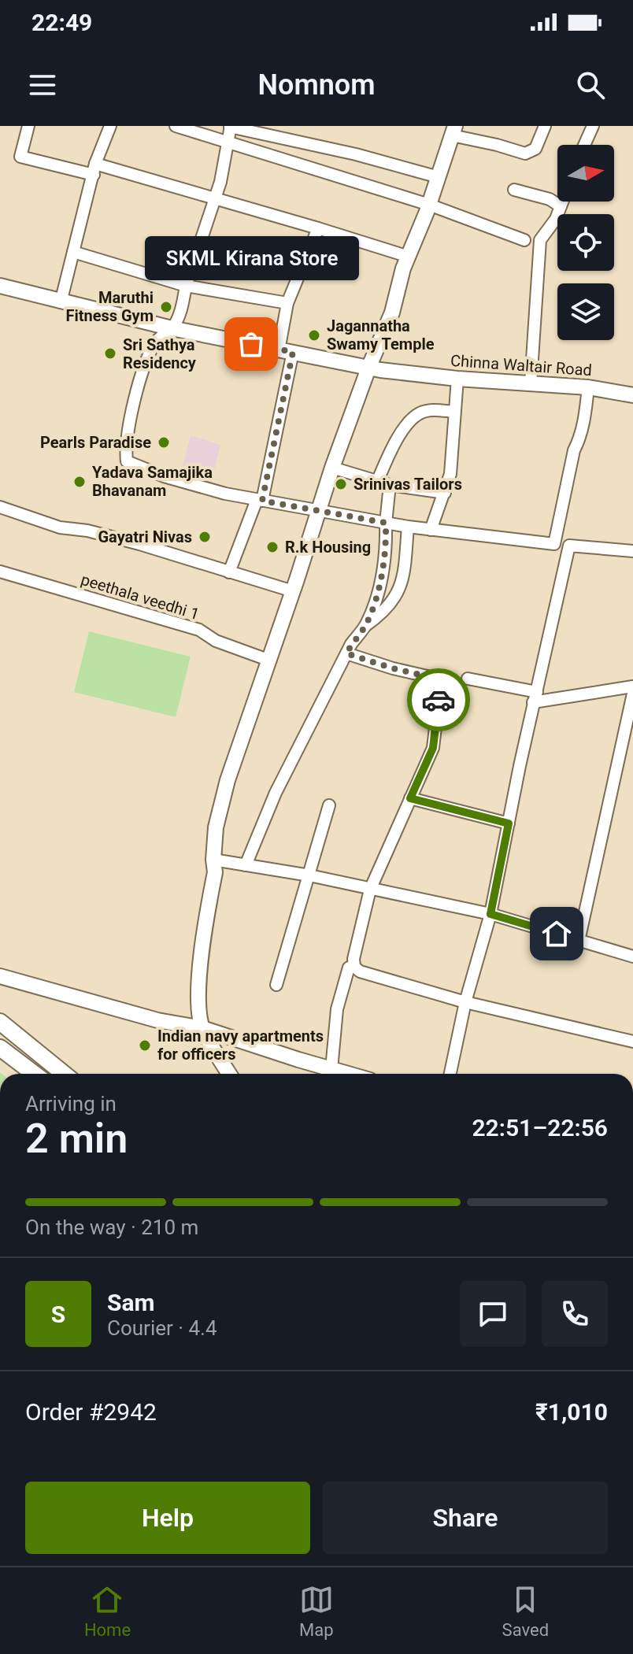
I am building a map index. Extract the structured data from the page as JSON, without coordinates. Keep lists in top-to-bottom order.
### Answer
{
  "streets": {
    "street": ["Chinna Waltair Road", "peethala veedhi 1"]
  },
  "places": [
    "Maruthi Fitness Gym",
    "Jagannatha Swamy Temple",
    "SKML Kirana Store",
    "Sri Sathya Residency",
    "Pearls Paradise",
    "Yadava Samajika Bhavanam",
    "Srinivas Tailors",
    "Gayatri Nivas",
    "R.k Housing",
    "Indian navy apartments for officers"
  ],
  "north": "right",
  "page": {
    "status": "22:49",
    "header": "Nomnom",
    "bubble": "SKML Kirana Store",
    "heading": ["2 min", "Arriving in", "22:51–22:56"],
    "panel": [
      "Sam",
      "Courier · 4.4",
      "Order #2942",
      "₹1,010"
    ],
    "bar": "On the way · 210 m",
    "round": "S",
    "buttons": ["Help", "Share"],
    "tabs": ["Home", "Map", "Saved"]
  }
}
